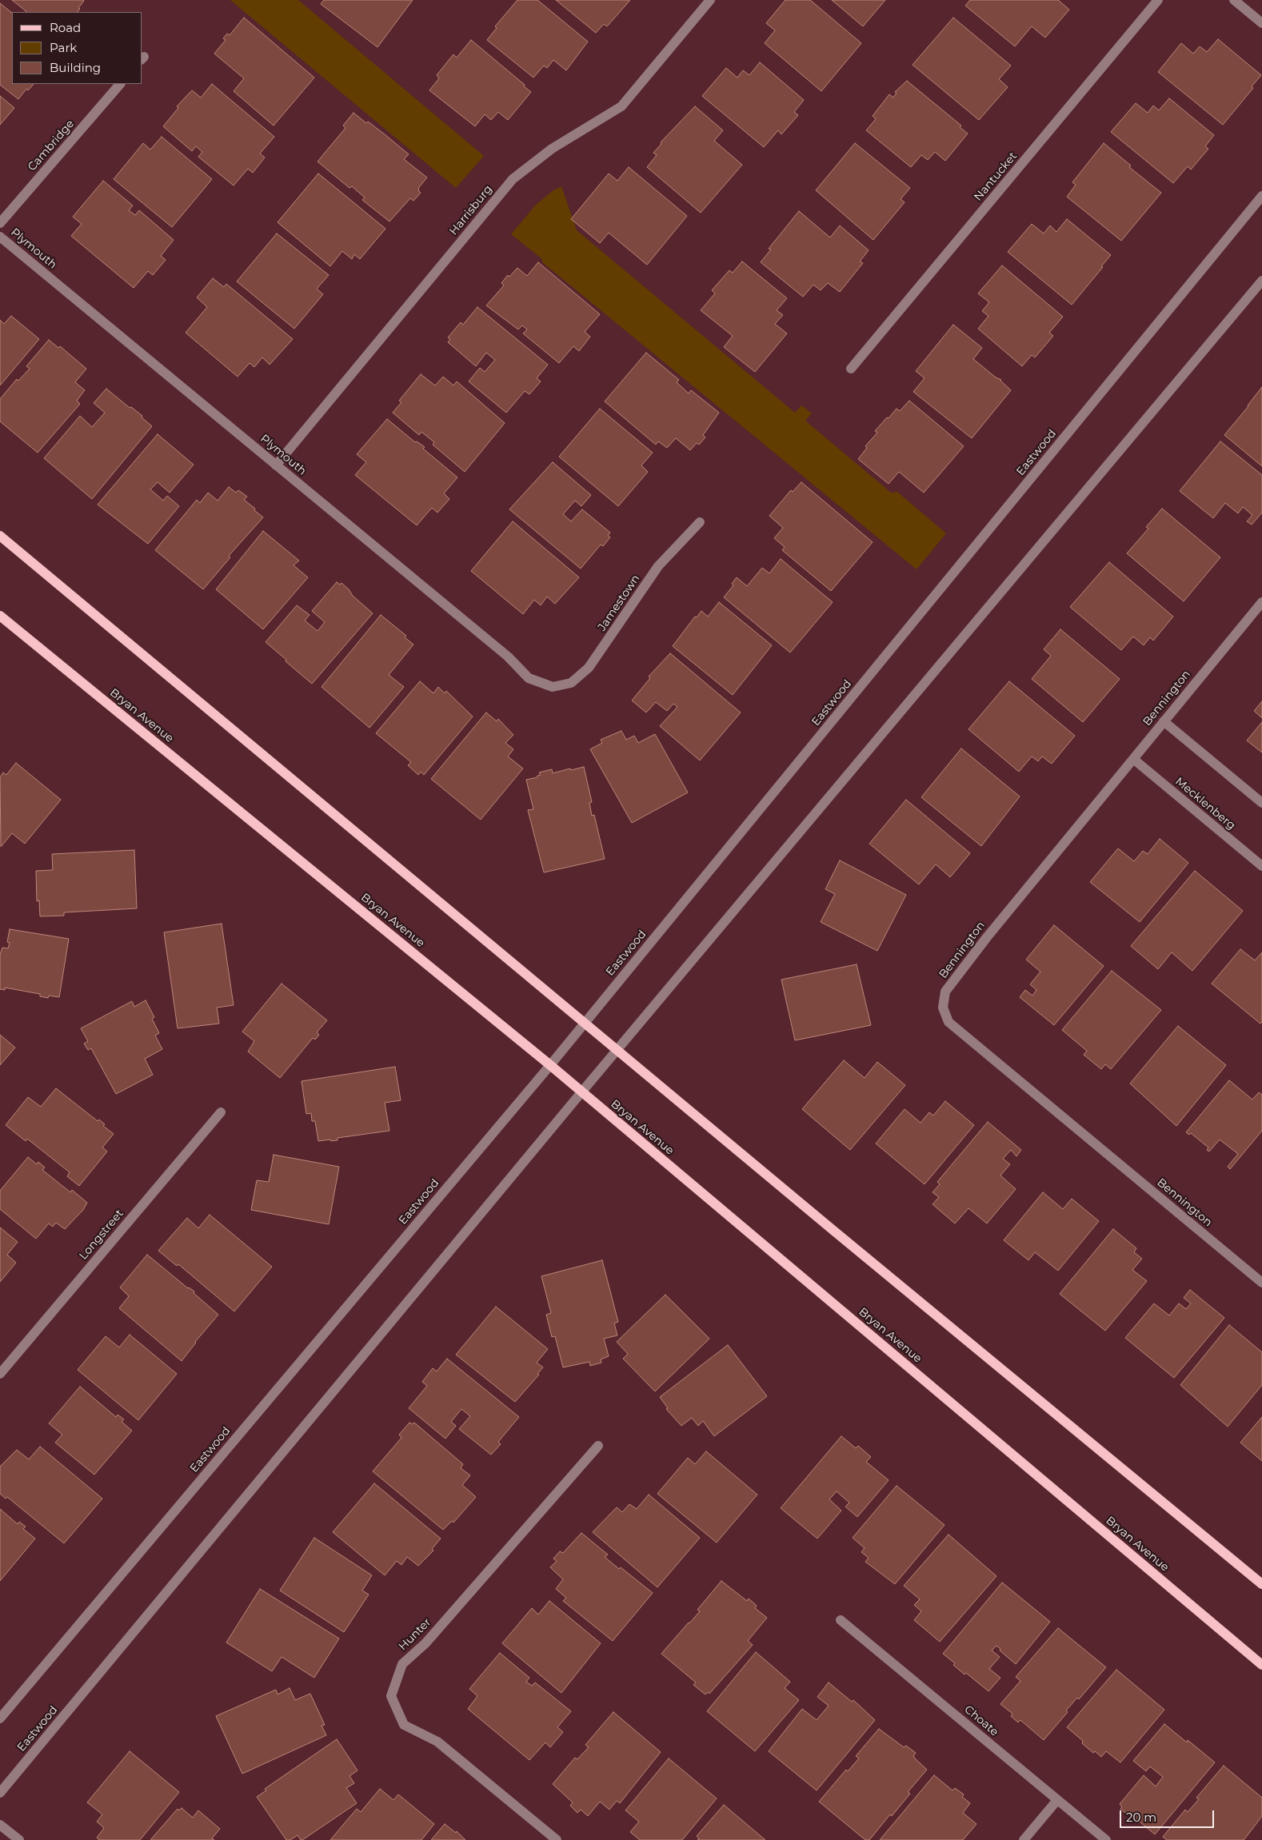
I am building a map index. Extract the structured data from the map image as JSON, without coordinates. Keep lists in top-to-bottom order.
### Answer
{
  "streets": {
    "main road": ["Bryan Avenue"],
    "street": [
      "Cambridge",
      "Nantucket",
      "Harrisburg",
      "Plymouth",
      "Eastwood",
      "Jamestown",
      "Bennington",
      "Mecklenberg",
      "Longstreet",
      "Hunter",
      "Choate"
    ]
  },
  "crossings": [
    ["Harrisburg", "Plymouth"],
    ["Plymouth", "Jamestown"],
    ["Eastwood", "Bryan Avenue"],
    ["Bennington", "Mecklenberg"]
  ],
  "legend": ["Road", "Park", "Building"],
  "scale_bar": "20 m"
}
